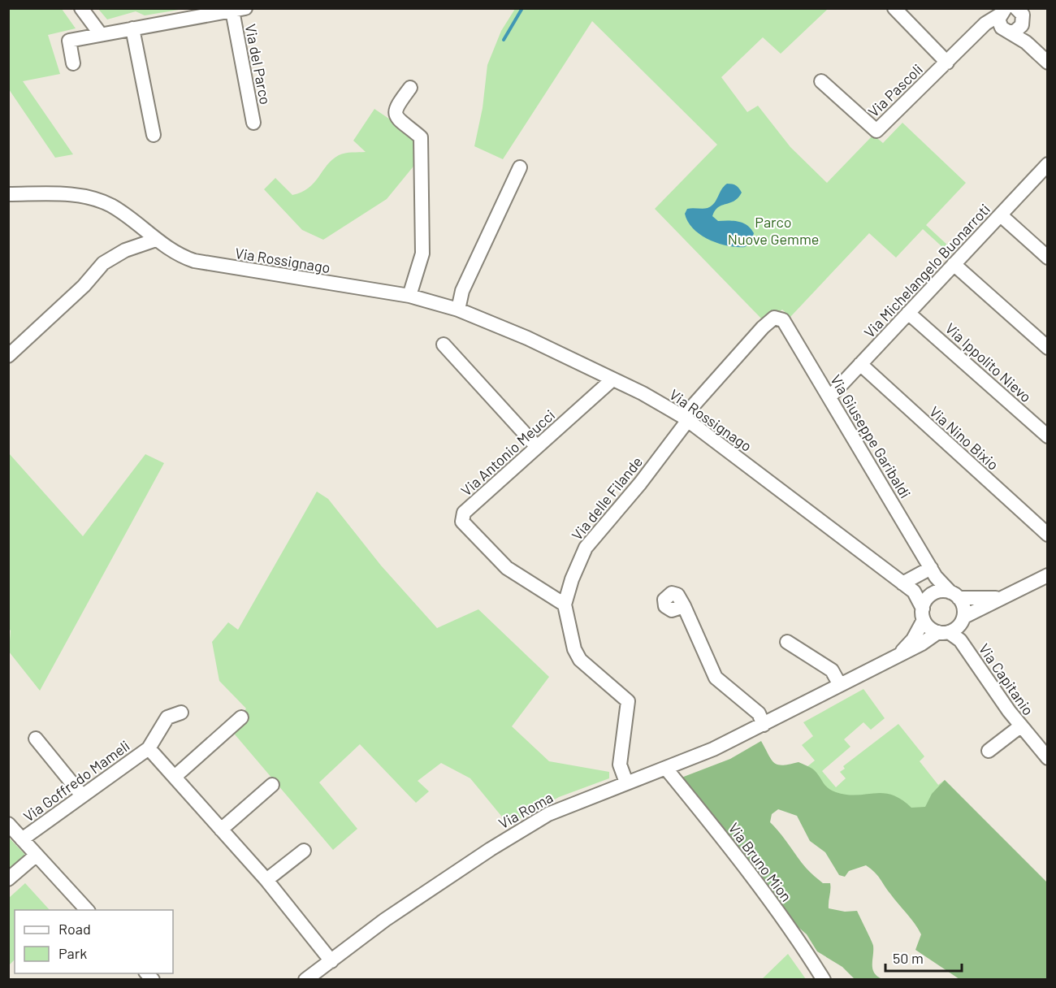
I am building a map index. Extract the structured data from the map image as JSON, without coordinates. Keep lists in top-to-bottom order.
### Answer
{
  "streets": {
    "street": [
      "Via del Parco",
      "Via Pascoli",
      "Via Rossignago",
      "Via Michelangelo Buonarroti",
      "Via Ippolito Nievo",
      "Via Giuseppe Garibaldi",
      "Via Nino Bixio",
      "Via Antonio Meucci",
      "Via delle Filande",
      "Via Capitanio",
      "Via Goffredo Mameli",
      "Via Roma",
      "Via Bruno Mion"
    ]
  },
  "crossings": [
    ["Via Rossignago", "Via Giuseppe Garibaldi"],
    ["Via Rossignago", "Via Antonio Meucci"],
    ["Via Rossignago", "Via delle Filande"],
    ["Via Rossignago", "Via Roma"],
    ["Via Michelangelo Buonarroti", "Via Ippolito Nievo"],
    ["Via Michelangelo Buonarroti", "Via Giuseppe Garibaldi"],
    ["Via Michelangelo Buonarroti", "Via Nino Bixio"],
    ["Via Giuseppe Garibaldi", "Via delle Filande"],
    ["Via Giuseppe Garibaldi", "Via Roma"],
    ["Via Antonio Meucci", "Via delle Filande"],
    ["Via delle Filande", "Via Roma"],
    ["Via Capitanio", "Via Roma"],
    ["Via Goffredo Mameli", "Via Roma"],
    ["Via Roma", "Via Bruno Mion"]
  ],
  "parks": ["Parco Nuove Gemme"],
  "legend": ["Road", "Park"],
  "scale_bar": "50 m"
}
